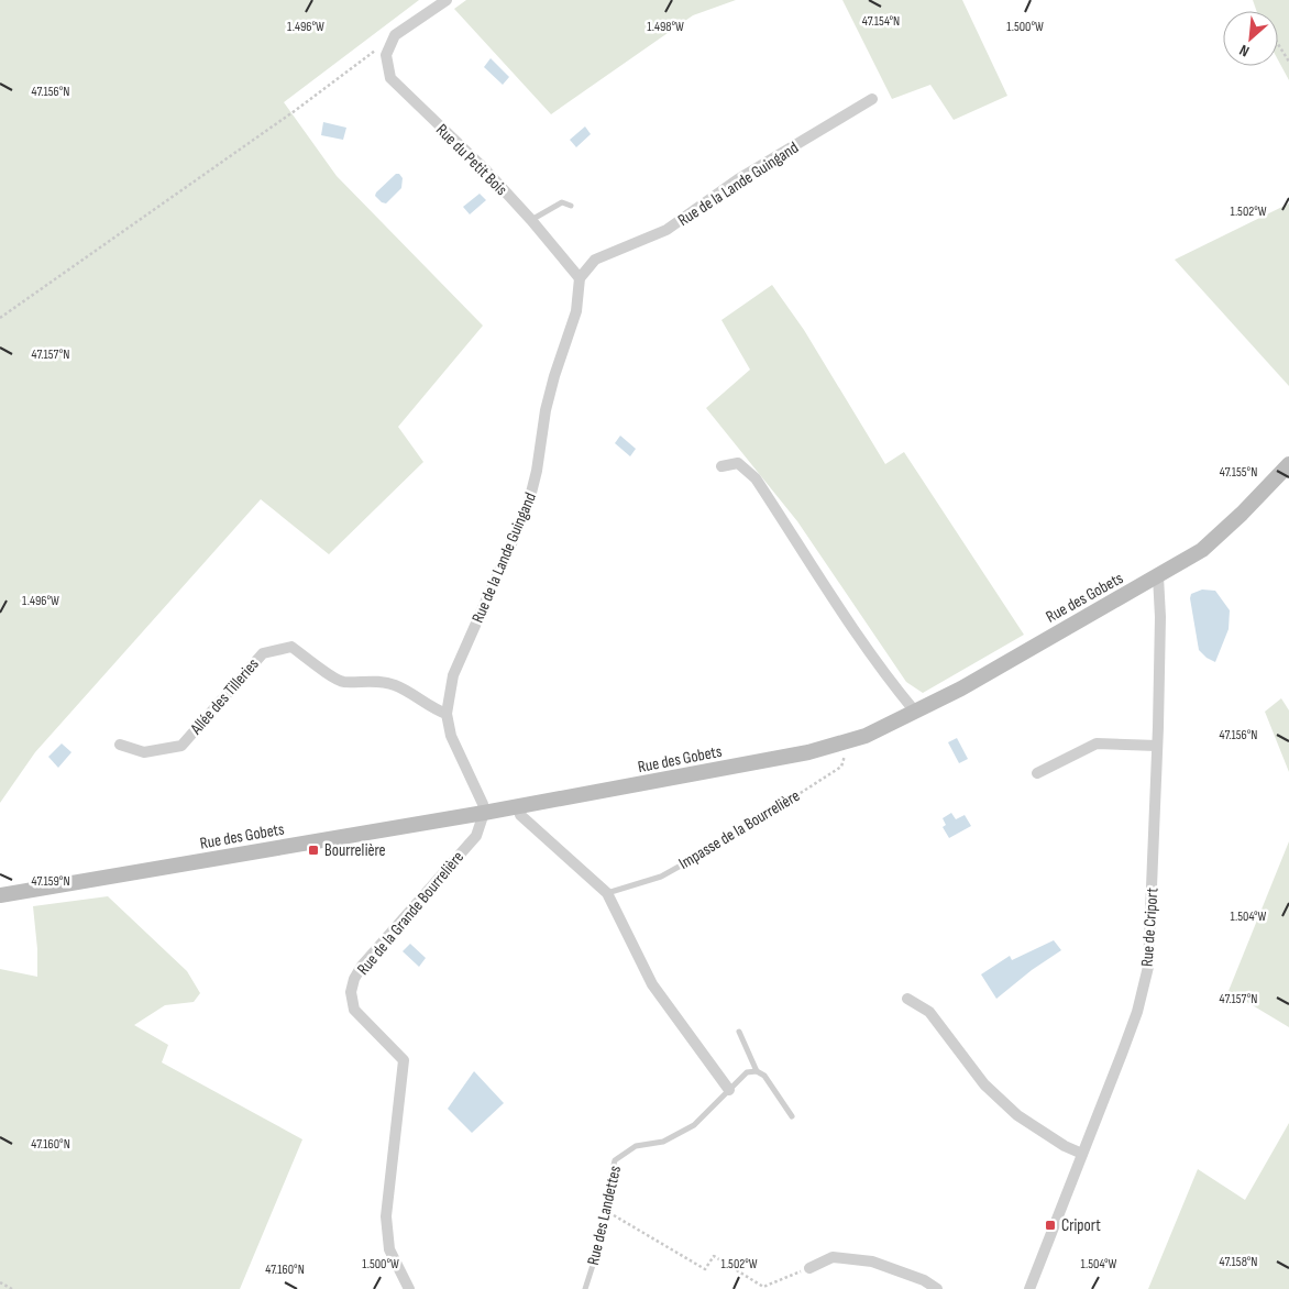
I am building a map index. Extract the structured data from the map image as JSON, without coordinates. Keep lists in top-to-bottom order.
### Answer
{
  "streets": {
    "main road": ["Rue des Gobets"],
    "street": [
      "Rue du Petit Bois",
      "Rue de la Lande Guingand",
      "Allée des Tilleries",
      "Rue de la Grande Bourrelière",
      "Rue de Criport"
    ],
    "lane": ["Impasse de la Bourrelière", "Rue des Landettes"]
  },
  "crossings": [
    ["Rue du Petit Bois", "Rue de la Lande Guingand"],
    ["Rue de la Lande Guingand", "Rue des Gobets"],
    ["Rue de la Lande Guingand", "Allée des Tilleries"],
    ["Rue de la Lande Guingand", "Rue de la Grande Bourrelière"],
    ["Rue des Gobets", "Impasse de la Bourrelière"],
    ["Rue des Gobets", "Rue de la Grande Bourrelière"],
    ["Rue des Gobets", "Rue de Criport"]
  ],
  "places": {
    "transit": ["Bourrelière", "Criport"]
  },
  "north": "bottom left",
  "coordinates": [
    "47.154°N",
    "1.496°W",
    "1.498°W",
    "1.500°W",
    "47.156°N",
    "1.502°W",
    "47.157°N",
    "47.155°N",
    "47.159°N",
    "1.504°W",
    "47.160°N",
    "47.158°N"
  ]
}
